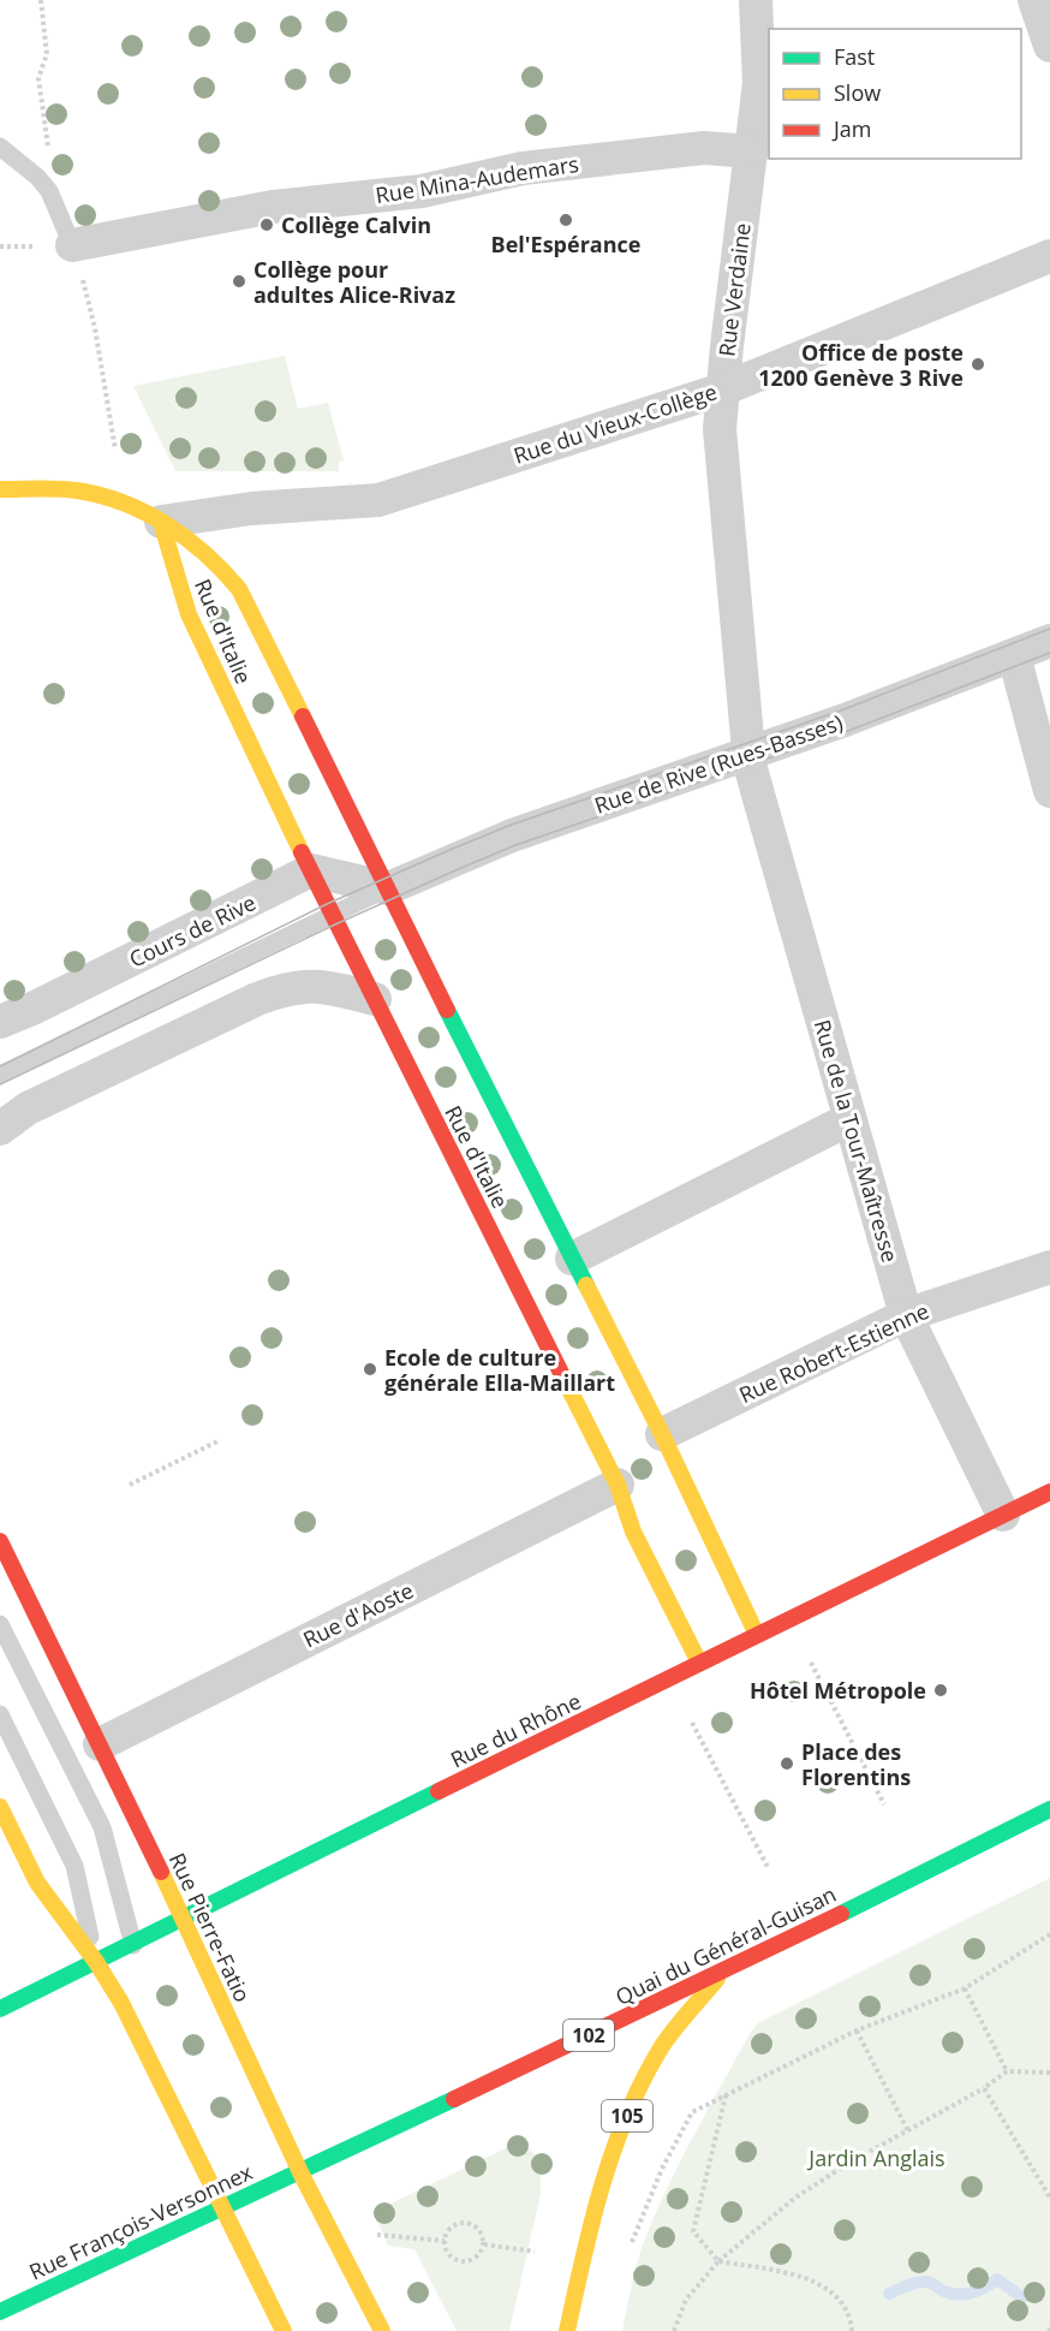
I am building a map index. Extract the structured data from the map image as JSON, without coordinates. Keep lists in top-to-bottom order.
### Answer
{
  "streets": {
    "street": [
      "Rue Mina-Audemars",
      "Rue Verdaine",
      "Rue du Vieux-Collège",
      "Rue d'Italie",
      "Rue de Rive (Rues-Basses)",
      "Cours de Rive",
      "Rue de la Tour-Maîtresse",
      "Rue Robert-Estienne",
      "Rue d'Aoste",
      "Rue du Rhône",
      "Rue Pierre-Fatio",
      "Quai du Général-Guisan",
      "102",
      "105",
      "Rue François-Versonnex"
    ]
  },
  "crossings": [
    ["Rue Mina-Audemars", "Rue Verdaine"],
    ["Rue Verdaine", "Rue du Vieux-Collège"],
    ["Rue Verdaine", "Rue de Rive (Rues-Basses)"],
    ["Rue Verdaine", "Rue de la Tour-Maîtresse"],
    ["Rue du Vieux-Collège", "Rue d'Italie"],
    ["Rue d'Italie", "Rue de Rive (Rues-Basses)"],
    ["Rue d'Italie", "Cours de Rive"],
    ["Rue d'Italie", "Rue Robert-Estienne"],
    ["Rue d'Italie", "Rue d'Aoste"],
    ["Rue d'Italie", "Rue du Rhône"],
    ["Rue de Rive (Rues-Basses)", "Rue de la Tour-Maîtresse"],
    ["Rue de la Tour-Maîtresse", "Rue Robert-Estienne"],
    ["Rue de la Tour-Maîtresse", "Rue du Rhône"],
    ["Rue d'Aoste", "Rue Pierre-Fatio"],
    ["Rue du Rhône", "Rue Pierre-Fatio"],
    ["Rue Pierre-Fatio", "Quai du Général-Guisan"],
    ["Rue Pierre-Fatio", "Rue François-Versonnex"],
    ["Quai du Général-Guisan", "105"],
    ["Quai du Général-Guisan", "Rue François-Versonnex"]
  ],
  "parks": ["Jardin Anglais"],
  "places": [
    "Bel'Espérance",
    "Collège Calvin",
    "Collège pour adultes Alice-Rivaz",
    "Office de poste 1200 Genève 3 Rive",
    "Ecole de culture générale Ella-Maillart",
    "Hôtel Métropole",
    "Place des Florentins"
  ],
  "legend": ["Fast", "Slow", "Jam"]
}
